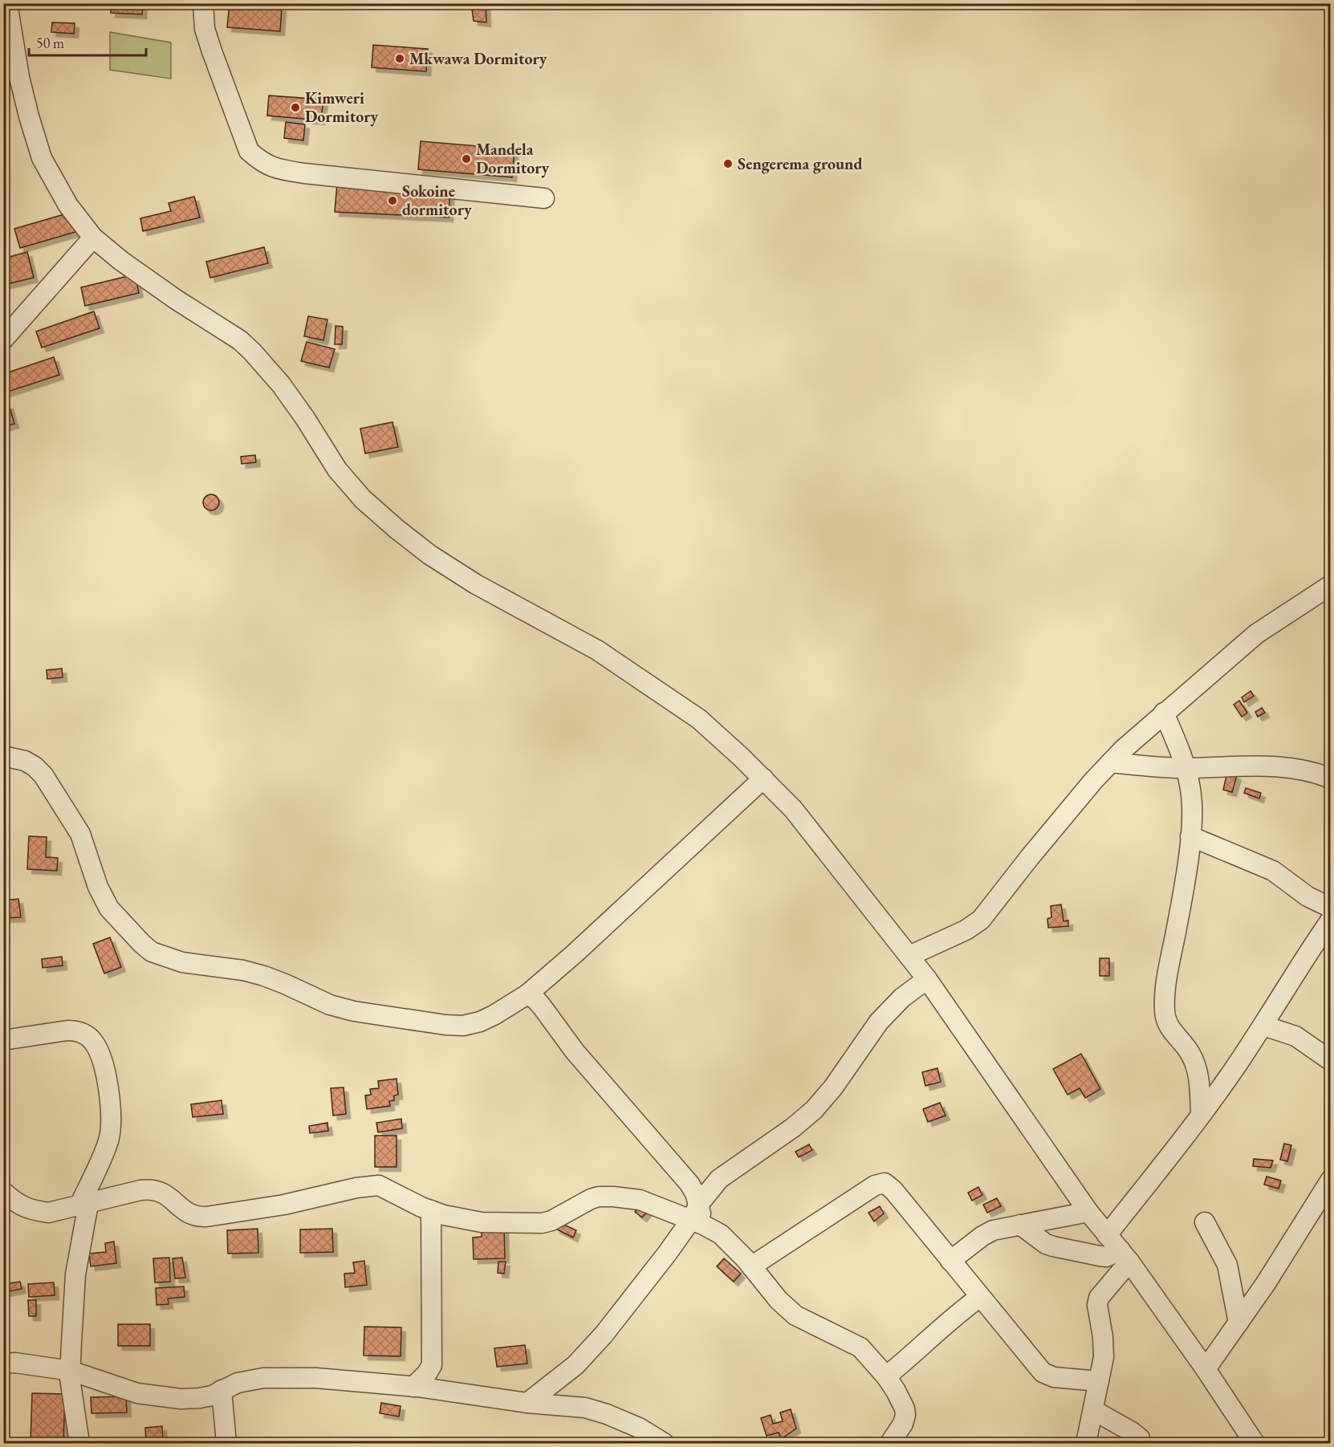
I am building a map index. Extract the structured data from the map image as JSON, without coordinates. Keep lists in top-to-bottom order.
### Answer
{
  "places": [
    "Mkwawa Dormitory",
    "Kimweri Dormitory",
    "Mandela Dormitory",
    "Sengerema ground",
    "Sokoine dormitory"
  ],
  "scale_bar": "50 m"
}
